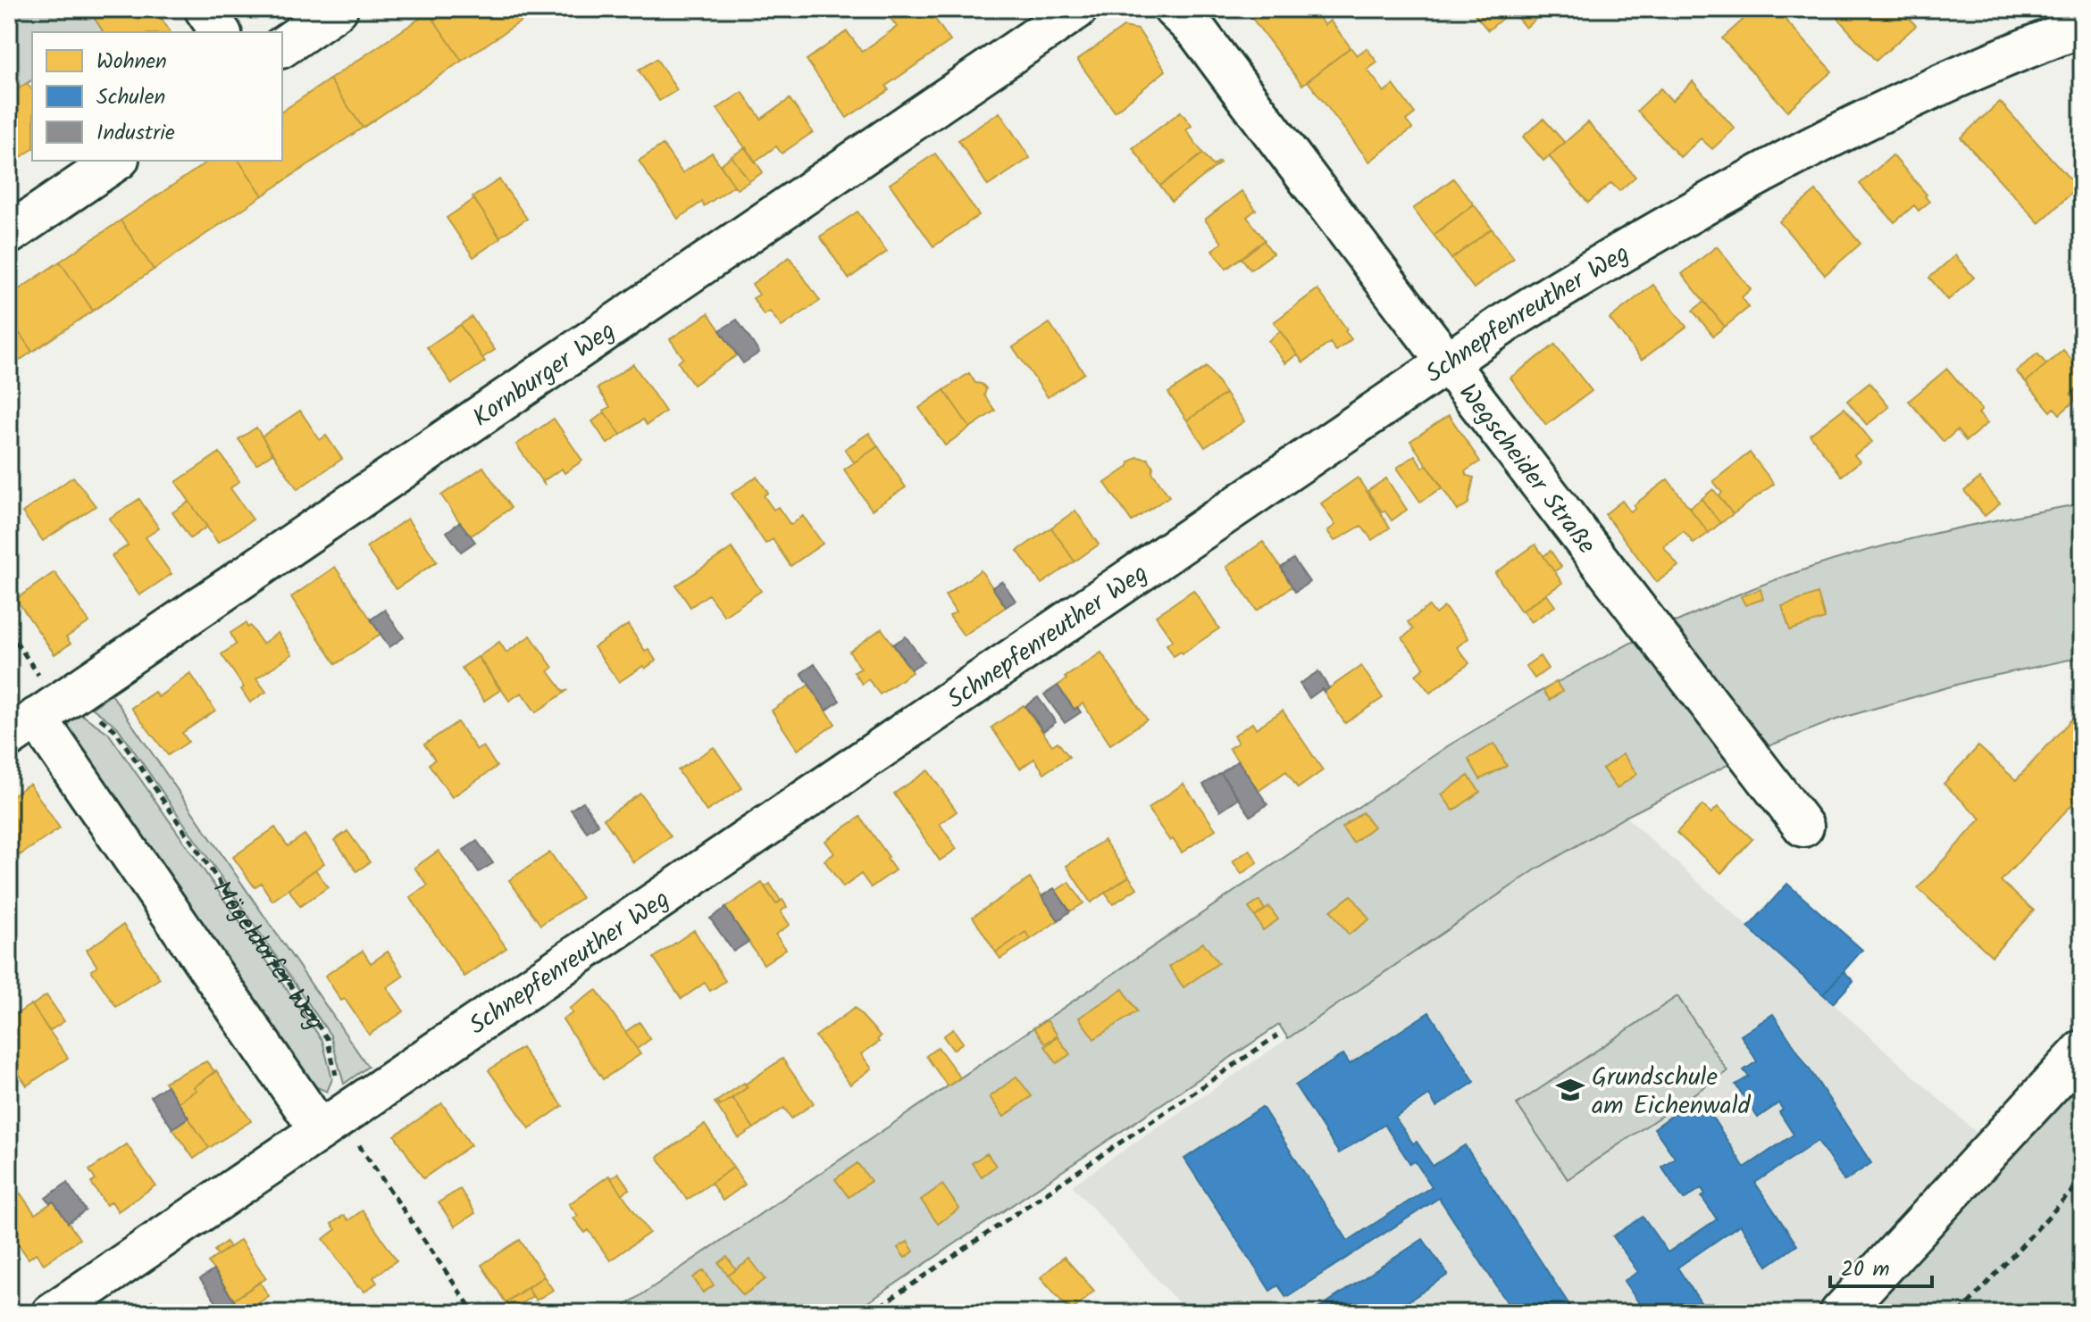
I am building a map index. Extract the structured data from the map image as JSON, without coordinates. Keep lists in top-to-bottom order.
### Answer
{
  "streets": {
    "street": ["Schnepfenreuther Weg", "Kornburger Weg", "Wegscheider Straße"],
    "path": ["Mögeldorfer Weg"]
  },
  "crossings": [
    ["Schnepfenreuther Weg", "Wegscheider Straße"],
    ["Schnepfenreuther Weg", "Mögeldorfer Weg"],
    ["Kornburger Weg", "Mögeldorfer Weg"]
  ],
  "places": {
    "school or university": ["Grundschule am Eichenwald"]
  },
  "legend": ["Wohnen", "Schulen", "Industrie"],
  "scale_bar": "20 m"
}
